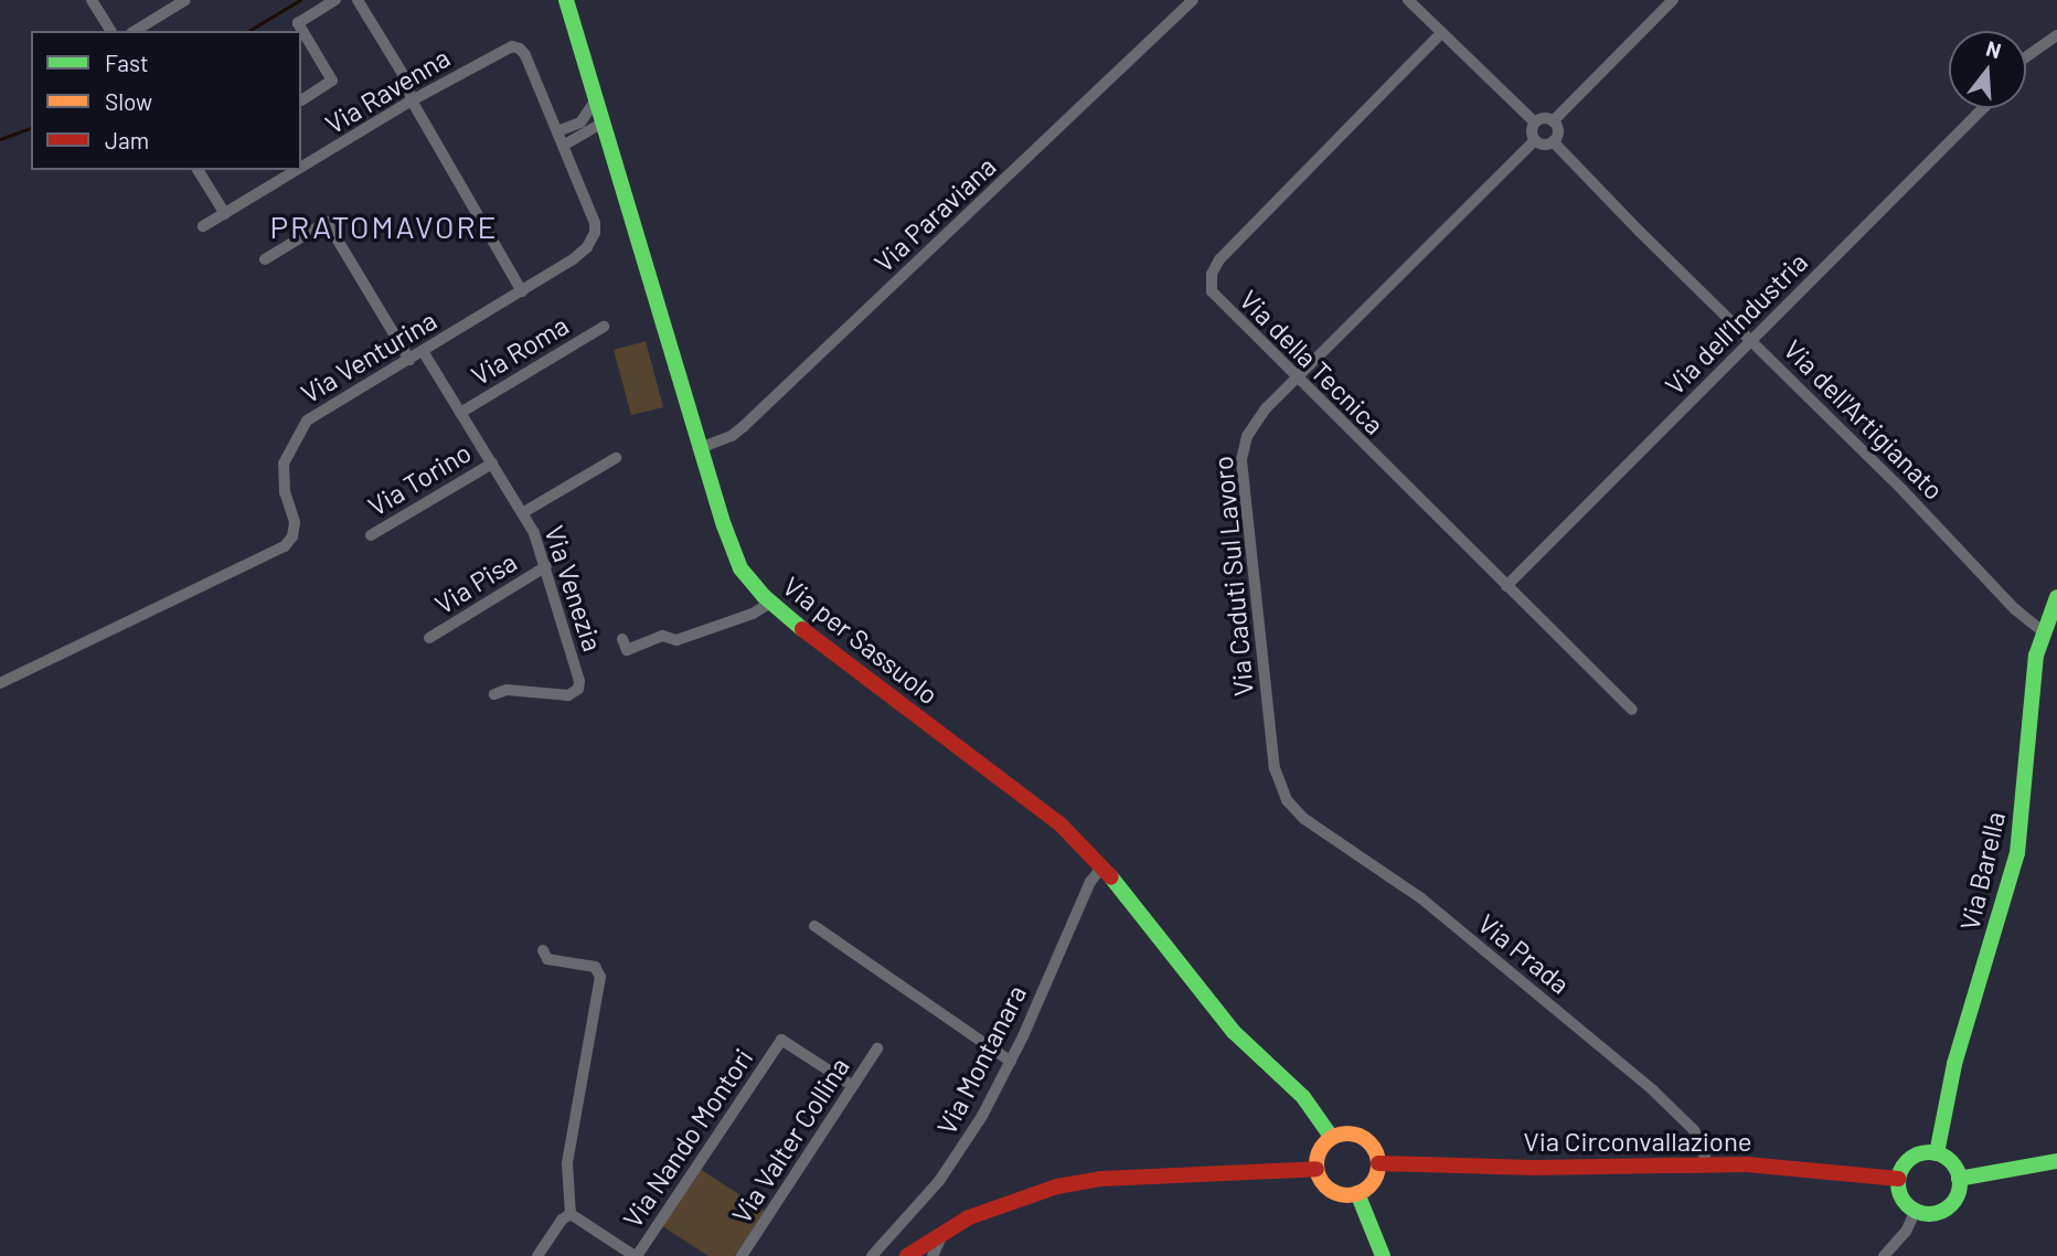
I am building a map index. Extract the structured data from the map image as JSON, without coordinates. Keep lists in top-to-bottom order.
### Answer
{
  "streets": {
    "main road": ["Via per Sassuolo", "Via Barella", "Via Circonvallazione"],
    "street": [
      "Via Ravenna",
      "Via Paraviana",
      "Via dell’Industria",
      "Via Roma",
      "Via Venturina",
      "Via della Tecnica",
      "Via dell'Artigianato",
      "Via Torino",
      "Via Caduti Sul Lavoro",
      "Via Pisa",
      "Via Venezia",
      "Via Prada",
      "Via Montanara",
      "Via Nando Montori",
      "Via Valter Collina"
    ]
  },
  "crossings": [
    ["Via Ravenna", "Via Venturina"],
    ["Via Paraviana", "Via per Sassuolo"],
    ["Via dell’Industria", "Via della Tecnica"],
    ["Via dell’Industria", "Via dell'Artigianato"],
    ["Via Roma", "Via Venezia"],
    ["Via Venturina", "Via Venezia"],
    ["Via della Tecnica", "Via Caduti Sul Lavoro"],
    ["Via dell'Artigianato", "Via Caduti Sul Lavoro"],
    ["Via dell'Artigianato", "Via Barella"],
    ["Via Torino", "Via Venezia"],
    ["Via Caduti Sul Lavoro", "Via Prada"],
    ["Via Pisa", "Via Venezia"],
    ["Via per Sassuolo", "Via Montanara"],
    ["Via per Sassuolo", "Via Circonvallazione"],
    ["Via Barella", "Via Circonvallazione"],
    ["Via Prada", "Via Circonvallazione"],
    ["Via Nando Montori", "Via Valter Collina"]
  ],
  "districts": ["PRATOMAVORE"],
  "legend": ["Fast", "Slow", "Jam"],
  "north": "top"
}
